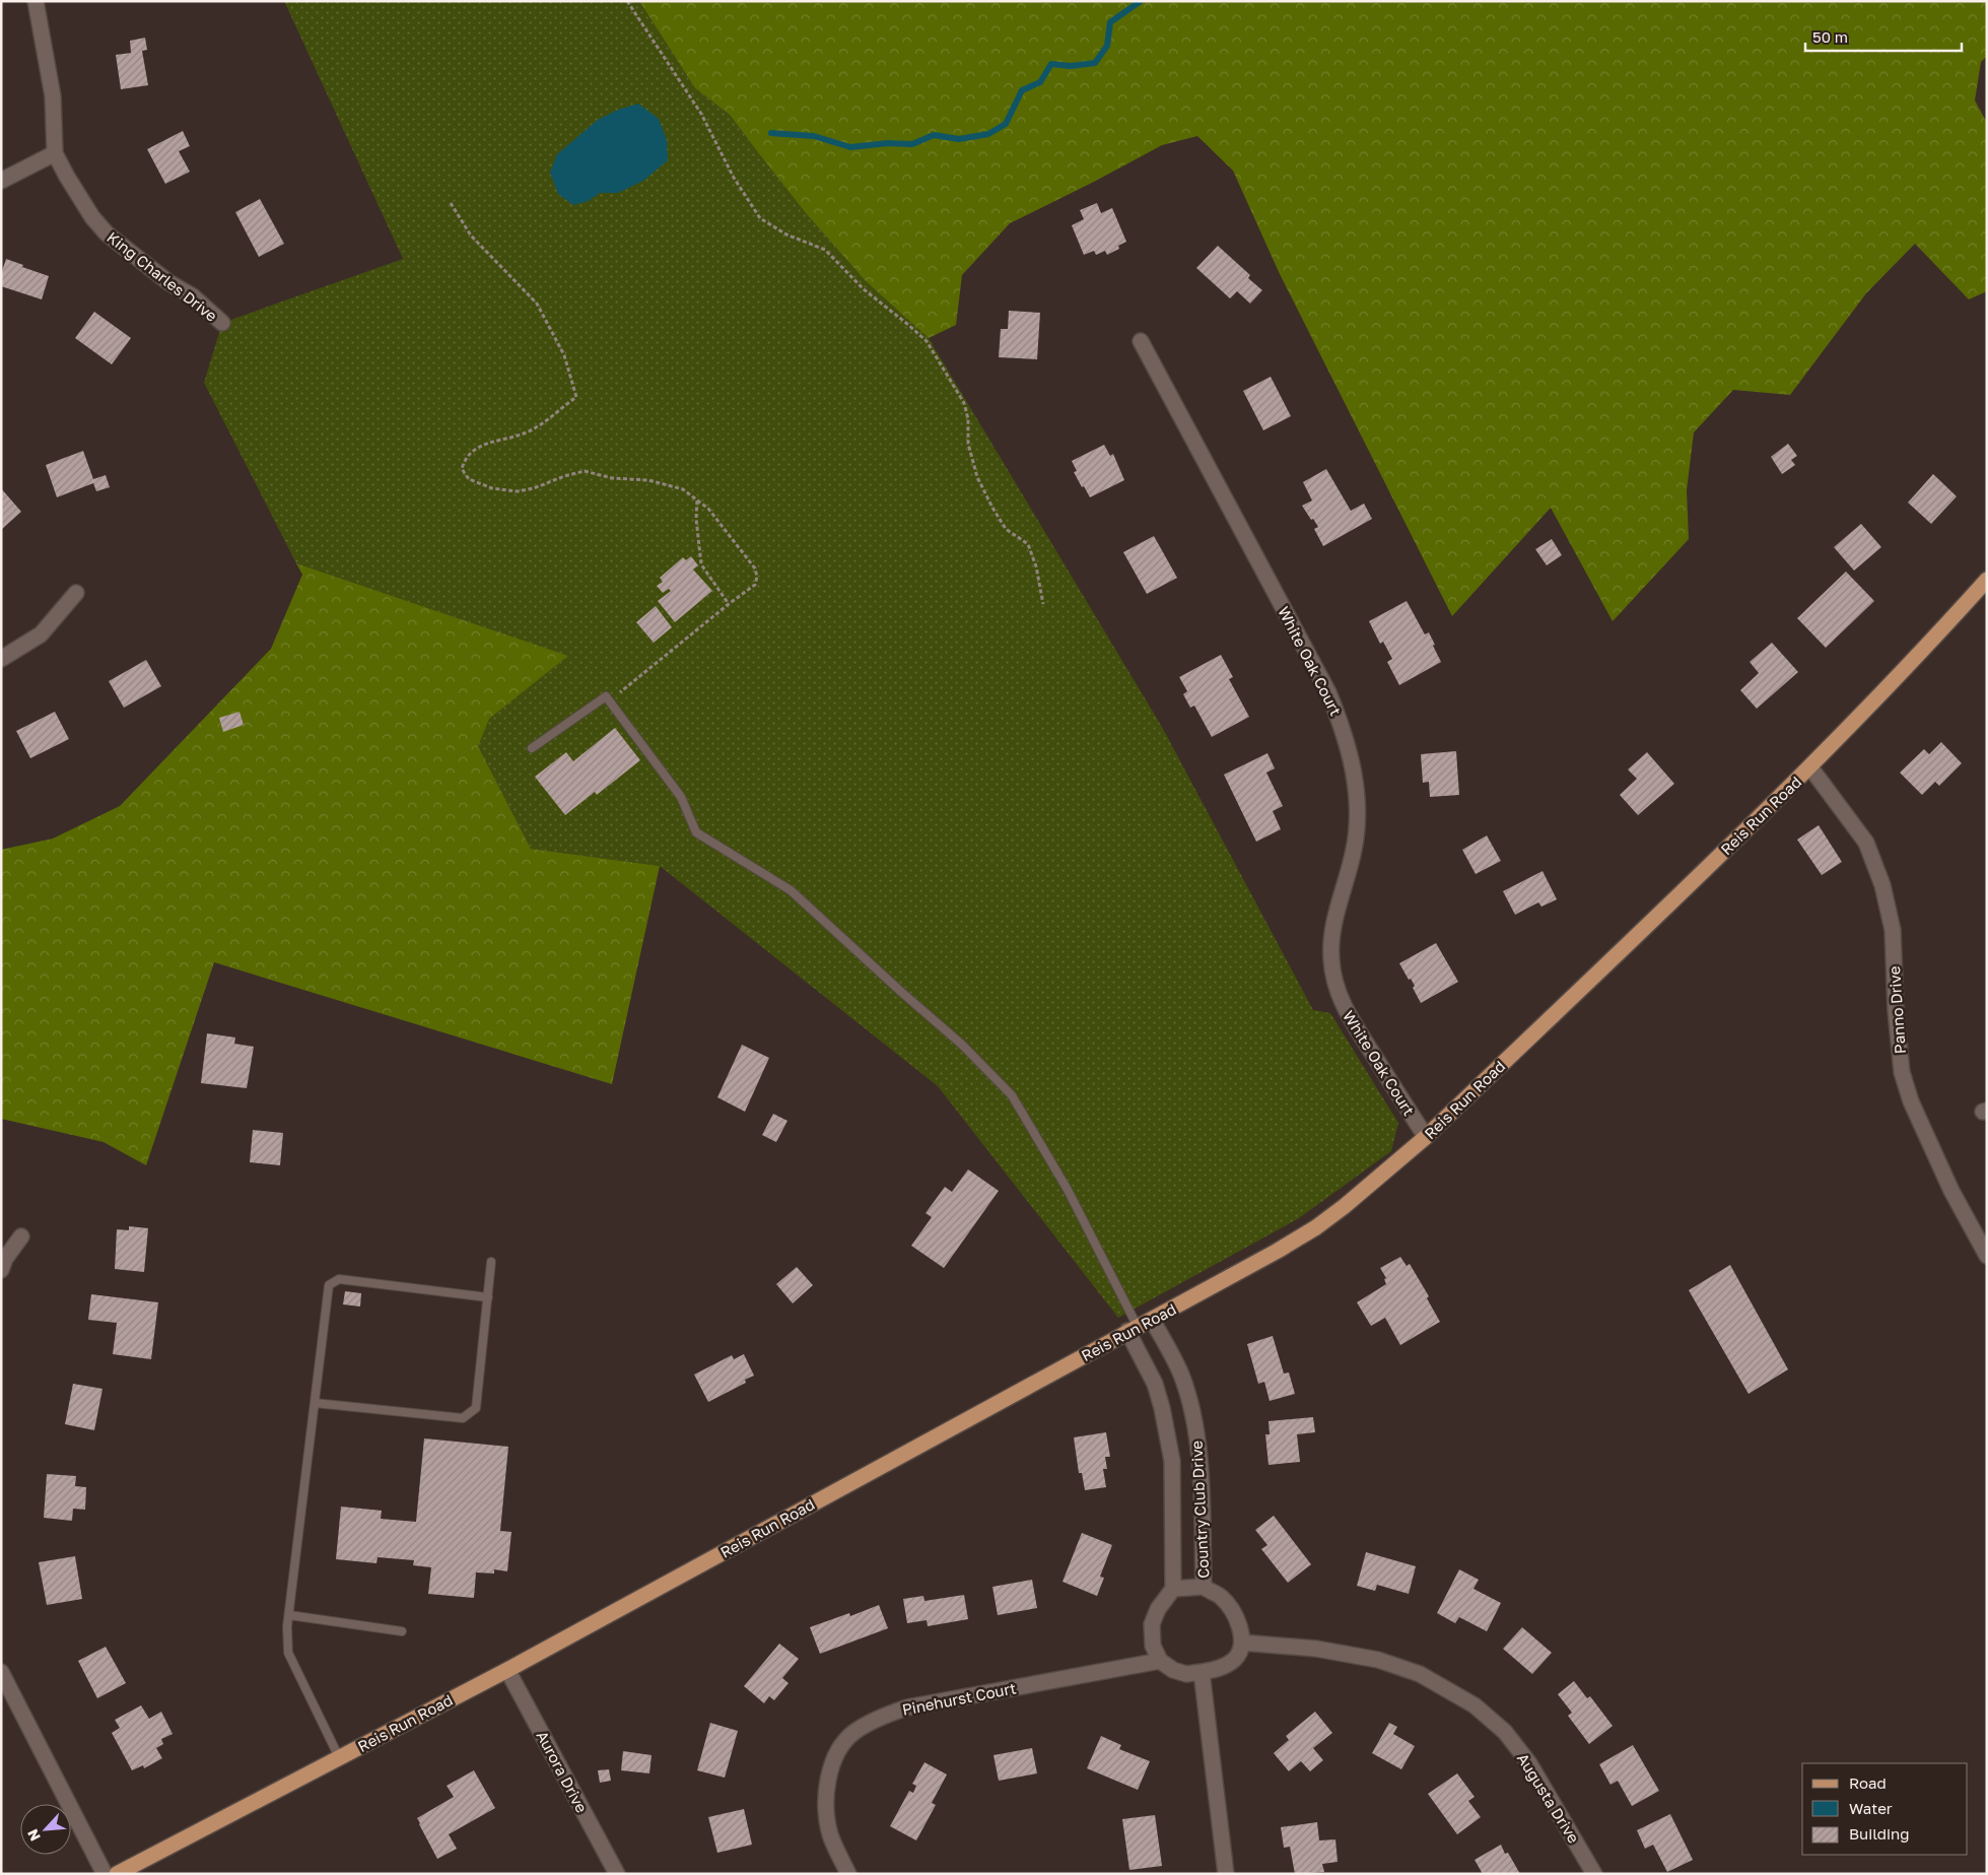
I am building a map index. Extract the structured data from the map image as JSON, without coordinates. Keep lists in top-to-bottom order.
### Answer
{
  "streets": {
    "main road": ["Reis Run Road"],
    "street": [
      "King Charles Drive",
      "White Oak Court",
      "Panno Drive",
      "Country Club Drive",
      "Pinehurst Court",
      "Aurora Drive",
      "Augusta Drive"
    ]
  },
  "crossings": [
    ["White Oak Court", "Reis Run Road"],
    ["Reis Run Road", "Panno Drive"],
    ["Reis Run Road", "Country Club Drive"],
    ["Reis Run Road", "Aurora Drive"],
    ["Country Club Drive", "Pinehurst Court"],
    ["Country Club Drive", "Augusta Drive"],
    ["Pinehurst Court", "Augusta Drive"]
  ],
  "legend": ["Road", "Water", "Building"],
  "scale_bar": "50 m",
  "north": "bottom left"
}
